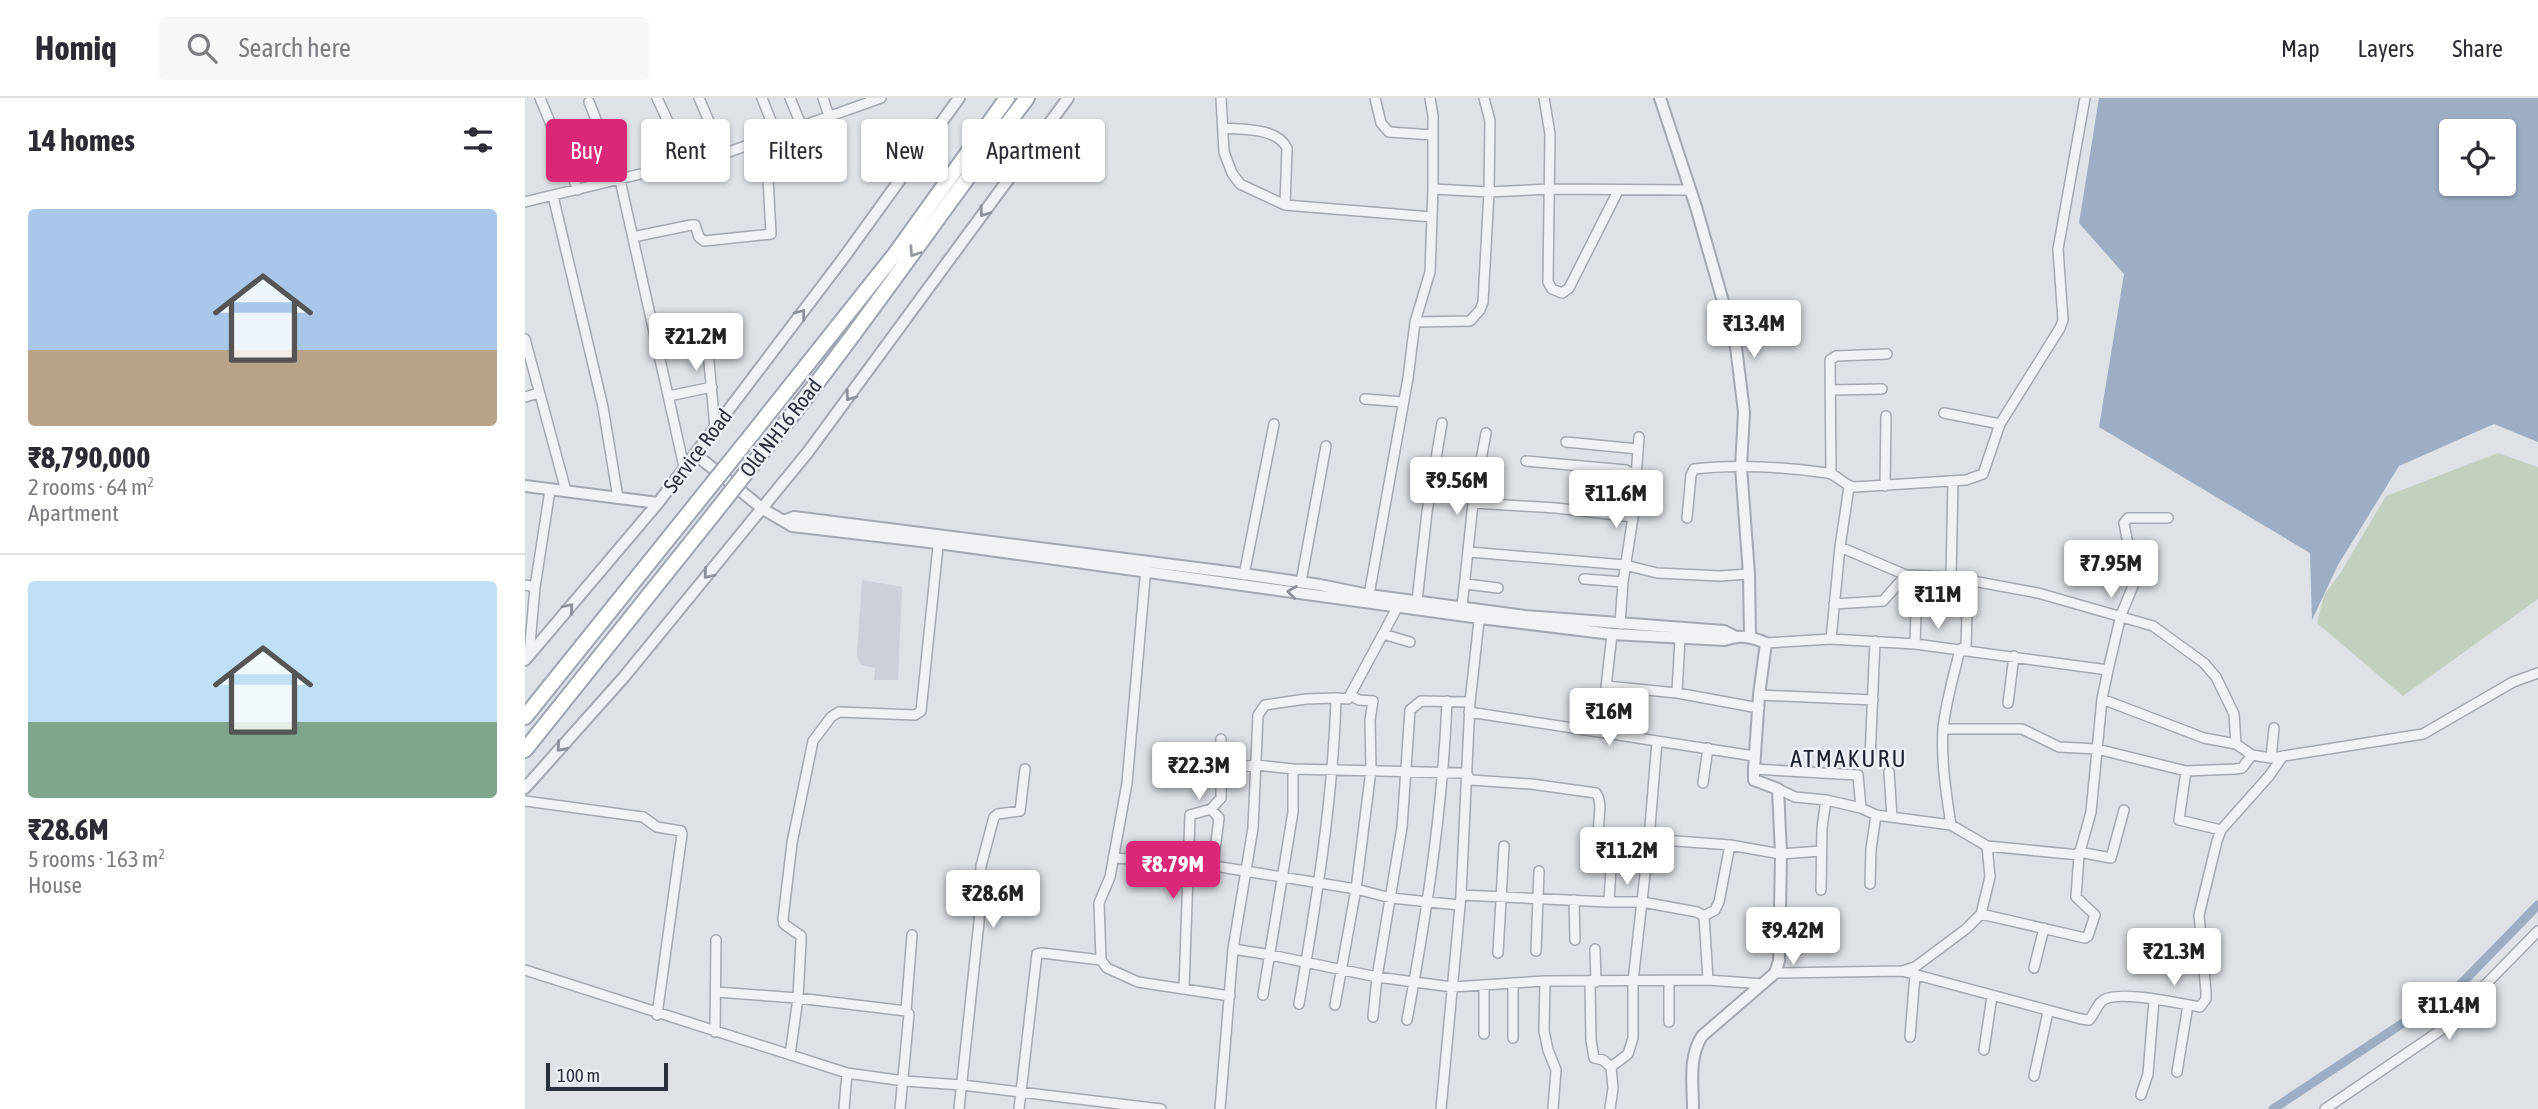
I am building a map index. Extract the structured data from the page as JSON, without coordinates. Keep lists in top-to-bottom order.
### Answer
{
  "streets": {
    "main road": ["Old NH16 Road"],
    "street": ["Service Road"]
  },
  "districts": ["ATMAKURU"],
  "scale_bar": "100 m",
  "page": {
    "header": "Homiq",
    "search": "Search here",
    "nav": ["Map", "Layers", "Share"],
    "heading": "14 homes",
    "chip": [
      "Buy",
      "Rent",
      "Filters",
      "New",
      "Apartment"
    ],
    "list": [
      {
        "name": "₹8,790,000",
        "note": "2 rooms · 64 m² · Apartment"
      },
      {
        "name": "₹28.6M",
        "note": "5 rooms · 163 m² · House"
      }
    ],
    "price": [
      "₹13.4M",
      "₹21.2M",
      "₹9.56M",
      "₹11.6M",
      "₹7.95M",
      "₹11M",
      "₹16M",
      "₹22.3M",
      "₹11.2M",
      "₹8.79M",
      "₹28.6M",
      "₹9.42M",
      "₹21.3M",
      "₹11.4M"
    ],
    "scale": "100 m"
  }
}
